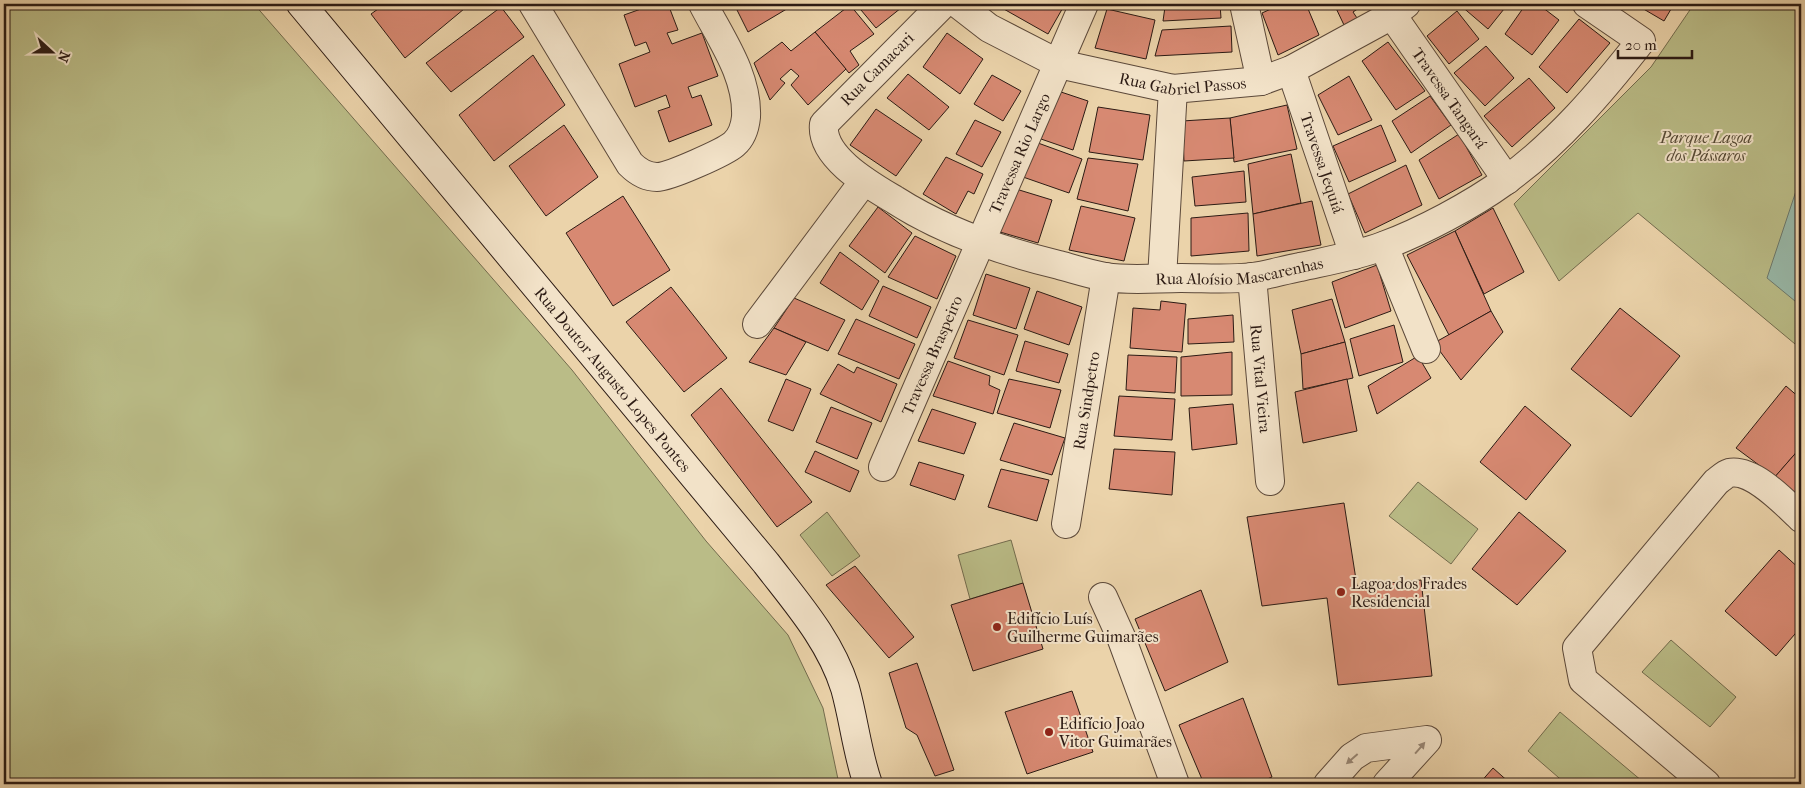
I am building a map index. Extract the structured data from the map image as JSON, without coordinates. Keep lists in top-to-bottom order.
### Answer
{
  "streets": {
    "street": [
      "Rua Camacari",
      "Rua Gabriel Passos",
      "Travessa Tangará",
      "Travessa Rio Largo",
      "Travessa Jequiá",
      "Rua Aloísio Mascarenhas",
      "Travessa Braspeiro",
      "Rua Doutor Augusto Lopes Pontes",
      "Rua Vital Vieira",
      "Rua Sindpetro"
    ]
  },
  "crossings": [
    ["Rua Camacari", "Rua Aloísio Mascarenhas"],
    ["Rua Gabriel Passos", "Travessa Tangará"],
    ["Rua Gabriel Passos", "Travessa Rio Largo"],
    ["Rua Gabriel Passos", "Travessa Jequiá"],
    ["Travessa Tangará", "Rua Aloísio Mascarenhas"],
    ["Travessa Rio Largo", "Rua Aloísio Mascarenhas"],
    ["Travessa Rio Largo", "Travessa Braspeiro"],
    ["Travessa Jequiá", "Rua Aloísio Mascarenhas"],
    ["Rua Aloísio Mascarenhas", "Travessa Braspeiro"],
    ["Rua Aloísio Mascarenhas", "Rua Vital Vieira"],
    ["Rua Aloísio Mascarenhas", "Rua Sindpetro"]
  ],
  "parks": ["Parque Lagoa dos Pássaros"],
  "places": ["Lagoa dos Frades Residencial", "Edifício Luís Guilherme Guimarães", "Edifício Joao Vitor Guimarães"],
  "scale_bar": "20 m",
  "north": "right"
}
